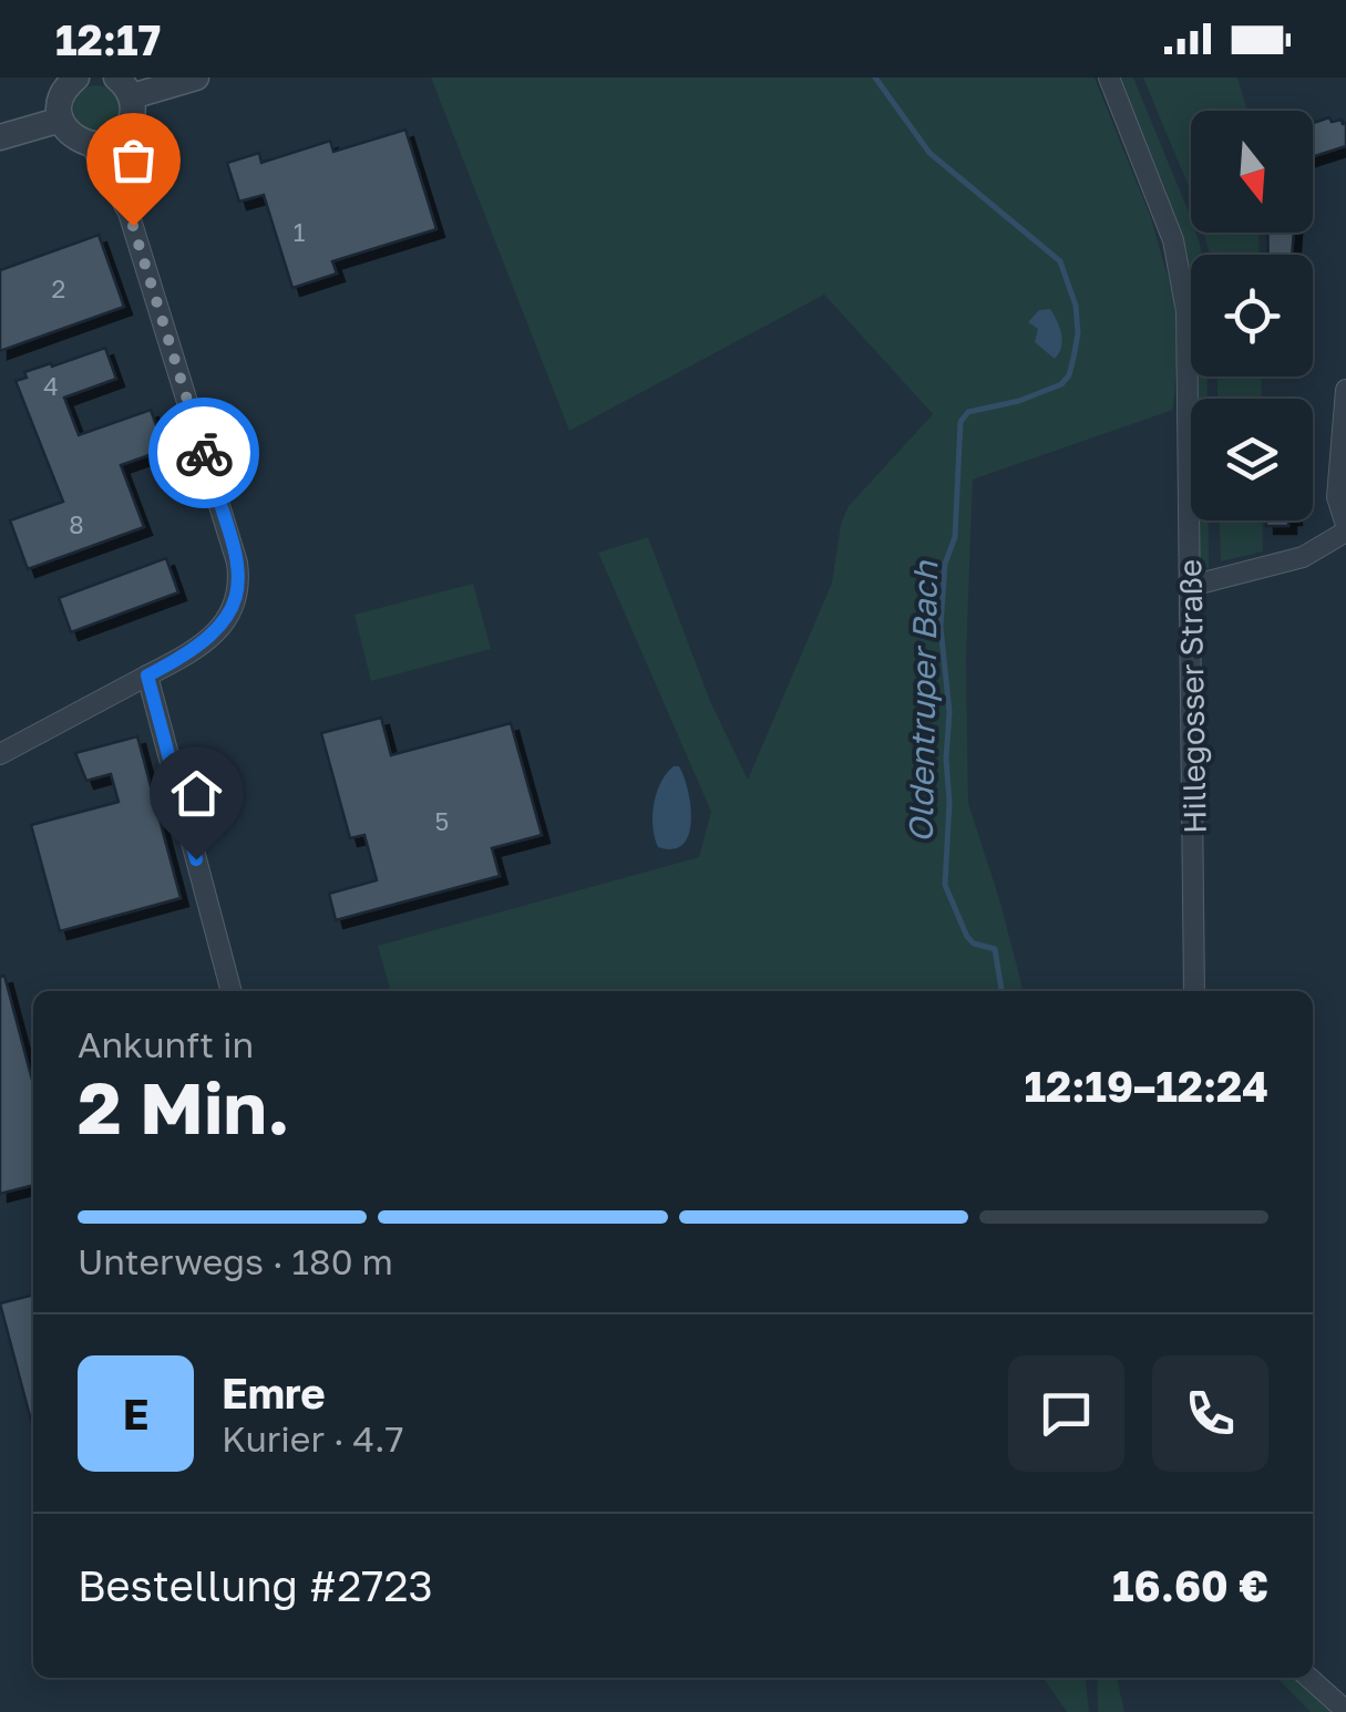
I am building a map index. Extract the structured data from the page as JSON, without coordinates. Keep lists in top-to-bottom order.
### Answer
{
  "streets": {
    "street": ["Hillegosser Straße"]
  },
  "water": ["Oldentruper Bach"],
  "house_numbers": [
    "1",
    "2",
    "4",
    "8",
    "5"
  ],
  "north": "bottom",
  "page": {
    "status": "12:17",
    "heading": ["2 Min.", "Ankunft in", "12:19–12:24"],
    "panel": [
      "Emre",
      "Kurier · 4.7",
      "Bestellung #2723",
      "16.60 €"
    ],
    "bar": "Unterwegs · 180 m",
    "round": "E"
  }
}
